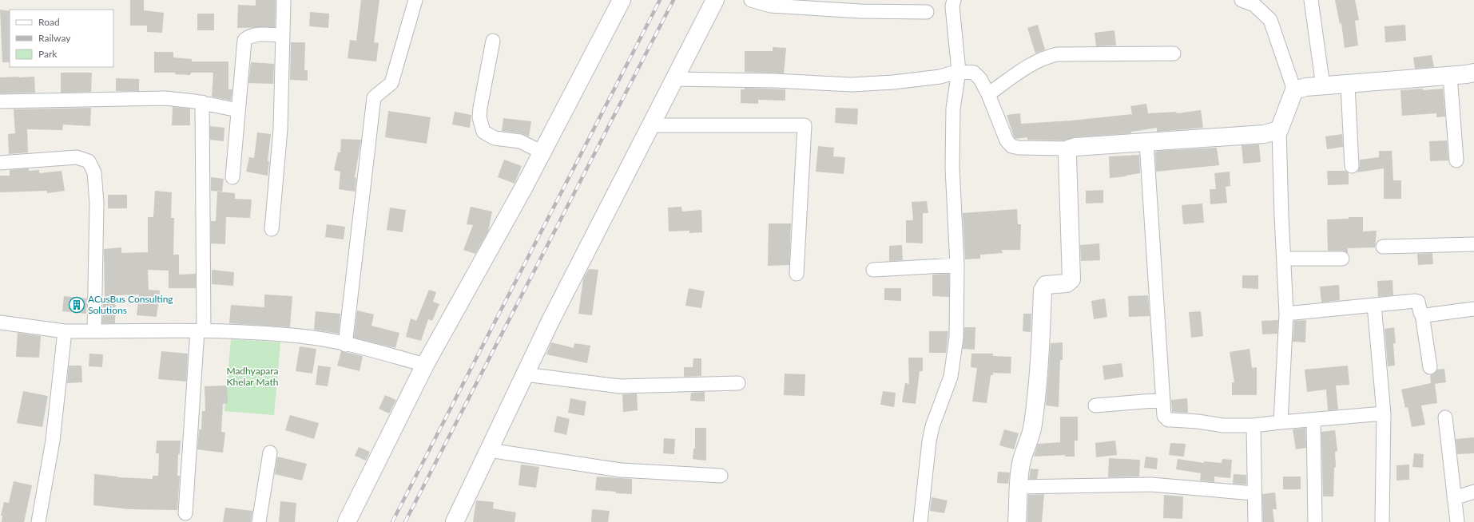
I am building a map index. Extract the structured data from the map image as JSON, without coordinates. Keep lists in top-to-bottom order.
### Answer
{
  "parks": ["Madhyapara Khelar Math"],
  "places": {
    "building": ["ACusBus Consulting Solutions"]
  },
  "legend": ["Road", "Railway", "Park"]
}
